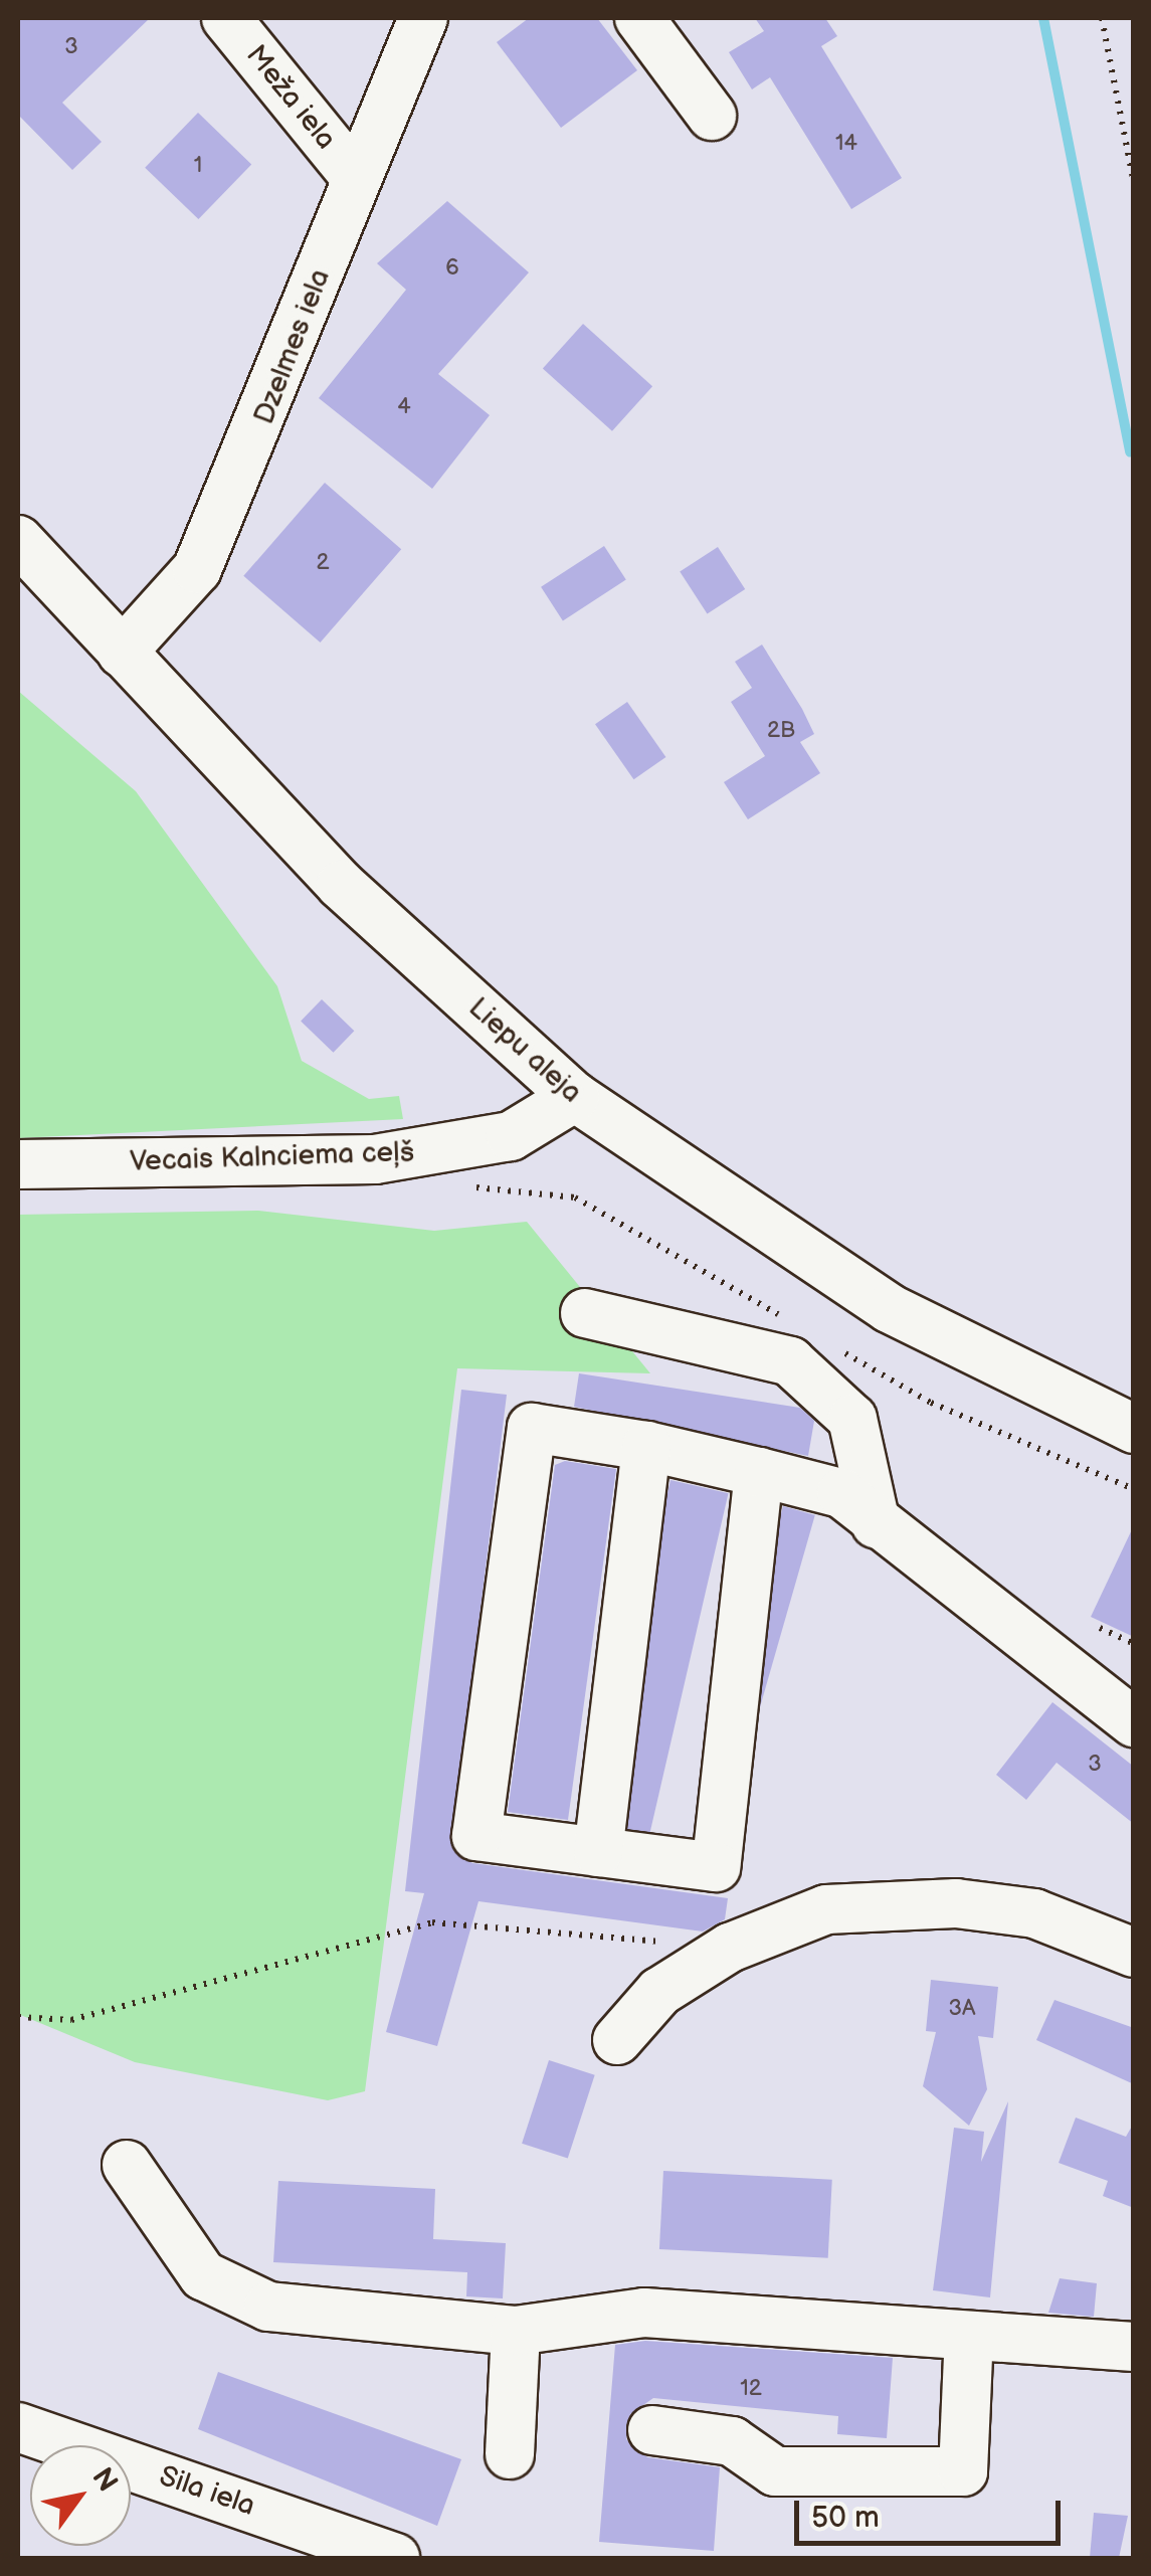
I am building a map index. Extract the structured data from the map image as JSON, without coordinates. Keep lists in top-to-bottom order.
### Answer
{
  "streets": {
    "street": [
      "Meža iela",
      "Dzelmes iela",
      "Liepu aleja",
      "Vecais Kalnciema ceļš",
      "Sila iela"
    ]
  },
  "crossings": [
    ["Meža iela", "Dzelmes iela"],
    ["Dzelmes iela", "Liepu aleja"],
    ["Liepu aleja", "Vecais Kalnciema ceļš"]
  ],
  "house_numbers": [
    "3",
    "14",
    "1",
    "6",
    "4",
    "2",
    "2B",
    "3",
    "3A",
    "12"
  ],
  "scale_bar": "50 m",
  "north": "top right"
}
